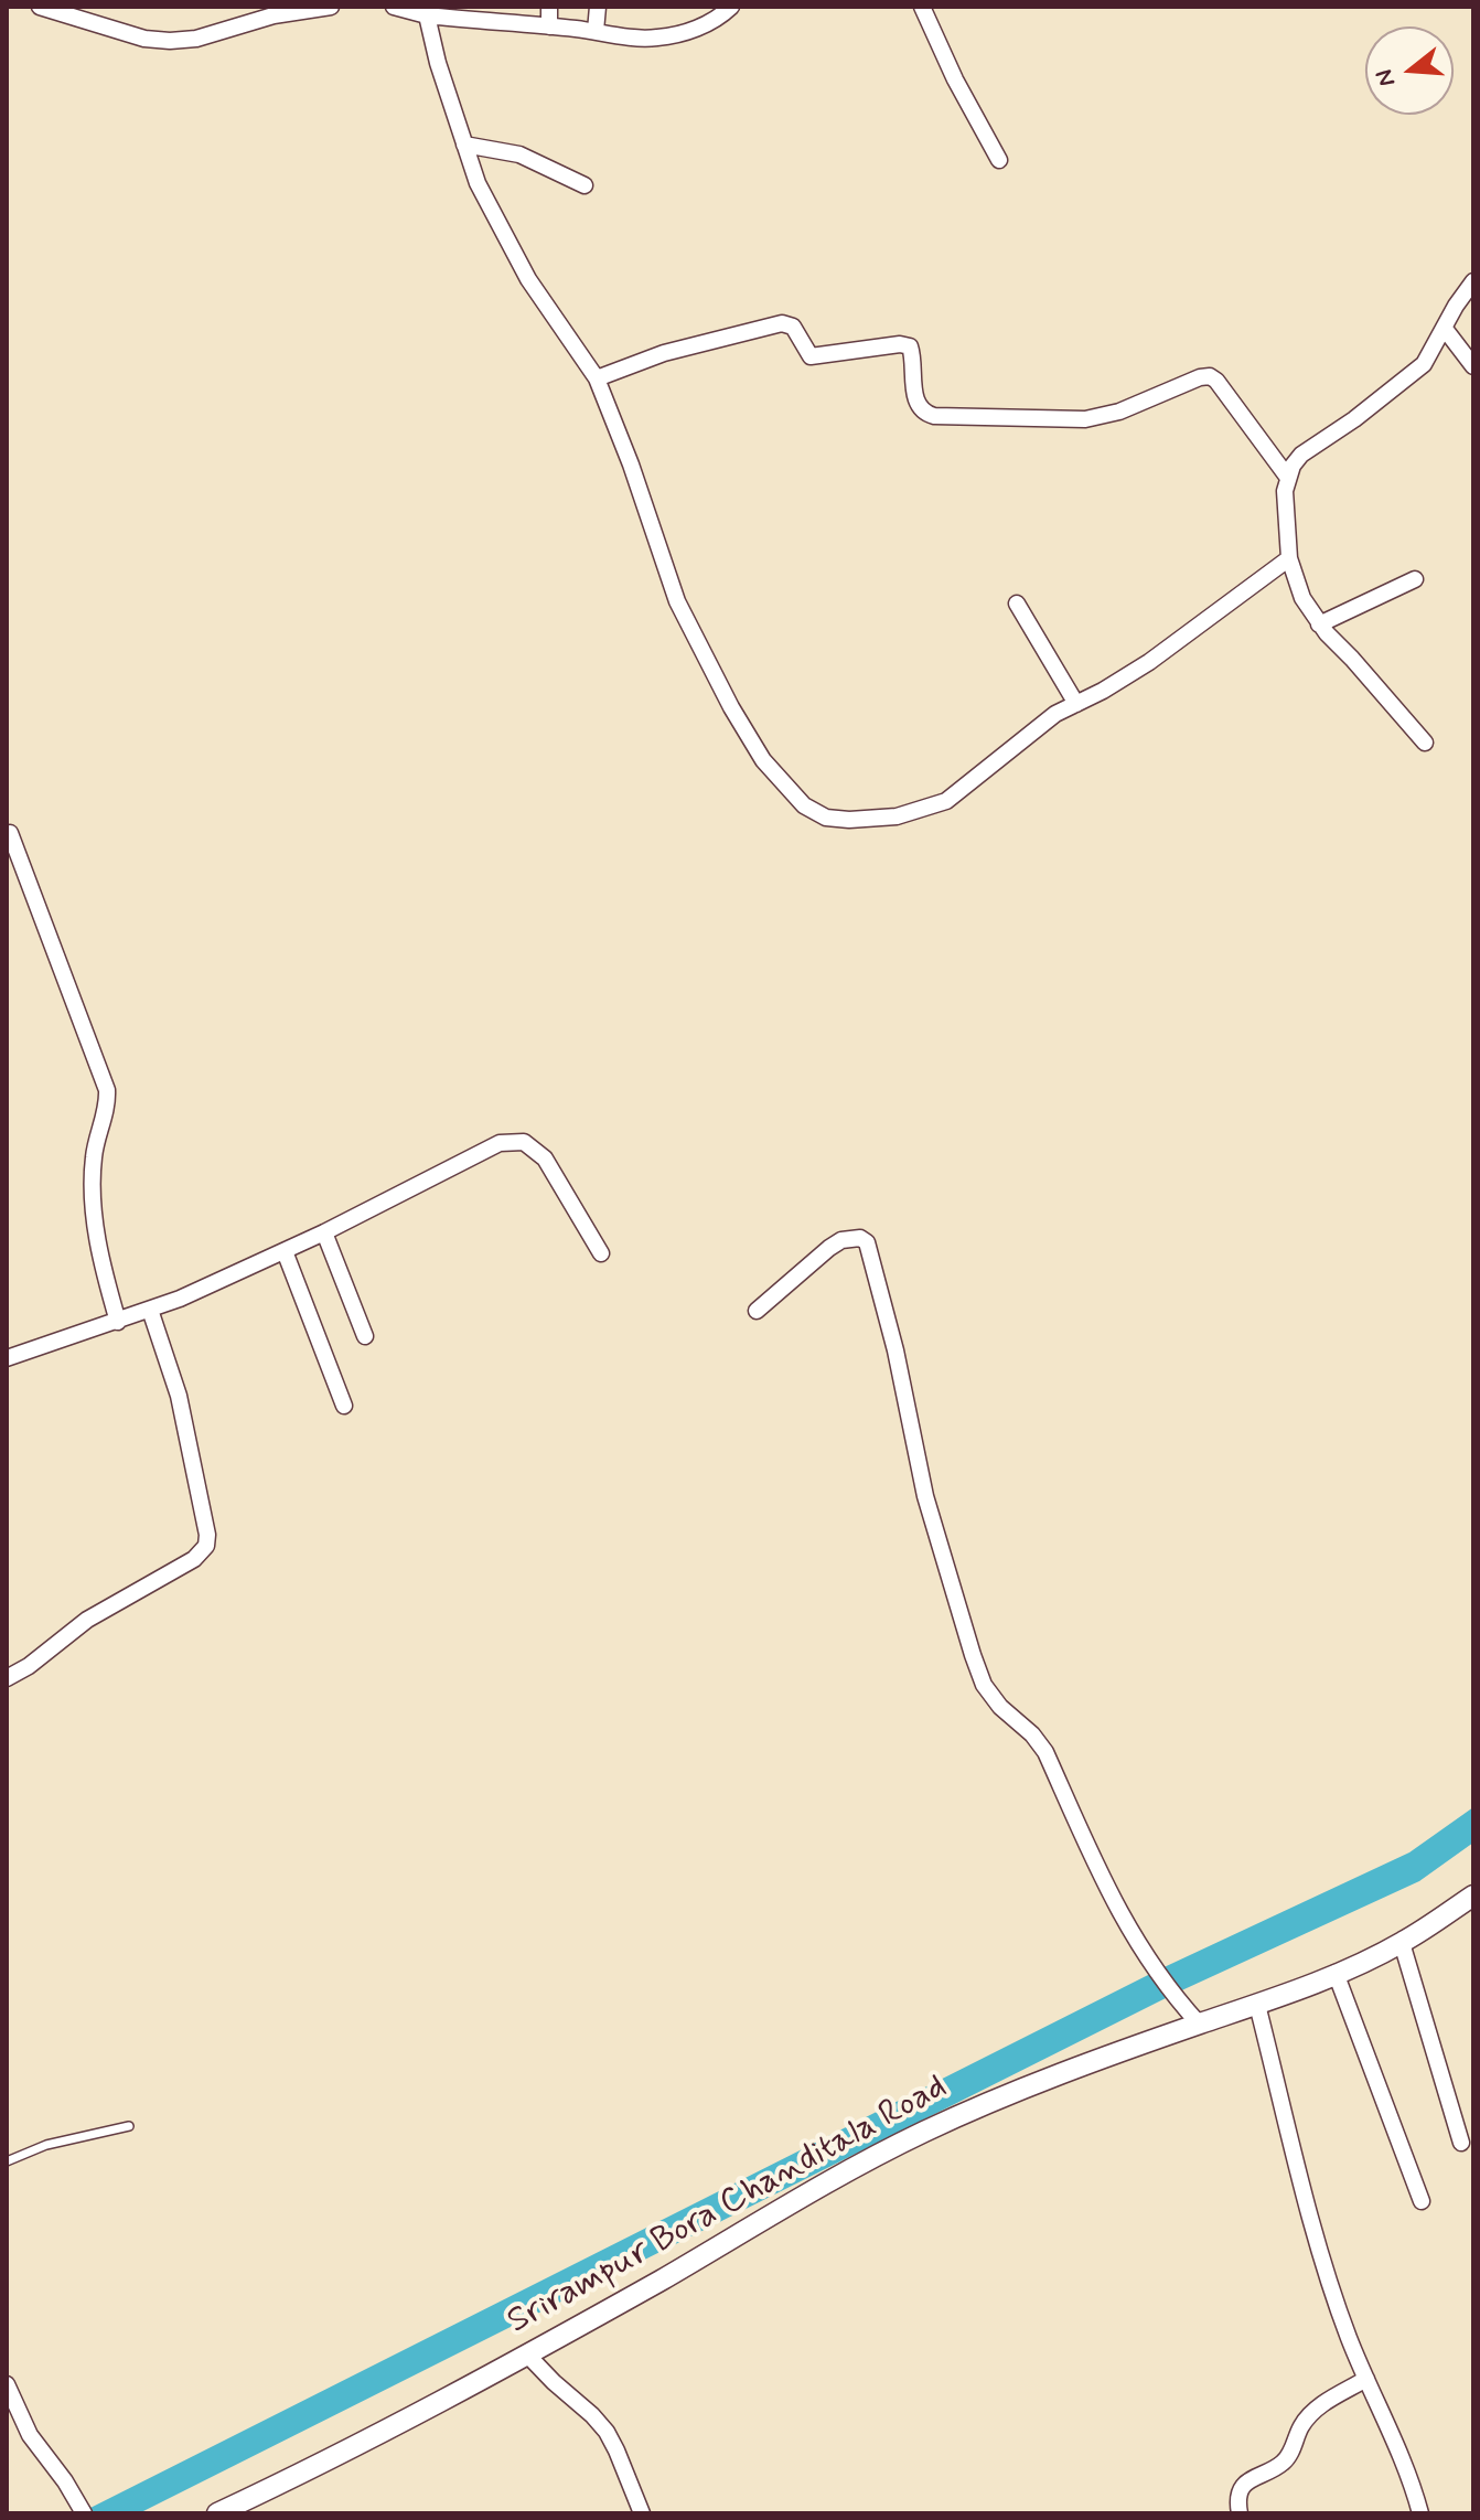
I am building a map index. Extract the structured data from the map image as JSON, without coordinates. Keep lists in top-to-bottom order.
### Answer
{
  "streets": {
    "street": ["Srirampur Bora Chanditala Road"]
  },
  "north": "left"
}
